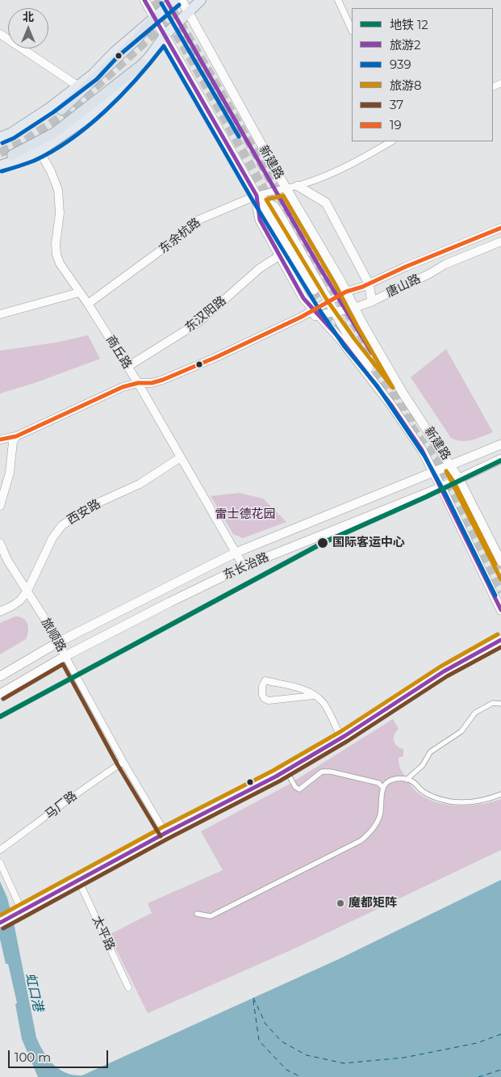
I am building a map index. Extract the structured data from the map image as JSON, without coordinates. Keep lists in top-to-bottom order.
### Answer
{
  "streets": {
    "main road": ["新建路", "东长治路"],
    "street": [
      "东余杭路",
      "唐山路",
      "东汉阳路",
      "商丘路",
      "西安路",
      "旅顺路",
      "马厂路",
      "太平路"
    ]
  },
  "crossings": [
    ["新建路", "东余杭路"],
    ["新建路", "唐山路"],
    ["新建路", "东汉阳路"],
    ["新建路", "东长治路"],
    ["东余杭路", "商丘路"],
    ["唐山路", "商丘路"],
    ["东汉阳路", "商丘路"],
    ["商丘路", "西安路"],
    ["商丘路", "东长治路"],
    ["西安路", "旅顺路"],
    ["东长治路", "旅顺路"],
    ["旅顺路", "马厂路"]
  ],
  "water": ["虹口港"],
  "parks": ["雷士德花园"],
  "places": ["国际客运中心", "魔都矩阵"],
  "lines": [
    "transit line 旅游2",
    "transit line 939",
    "transit line 旅游8",
    "transit line 19",
    "metro line 12",
    "transit line 37"
  ],
  "legend": [
    "地铁 12",
    "旅游2",
    "939",
    "旅游8",
    "37",
    "19"
  ],
  "scale_bar": "100 m",
  "north": "top"
}
